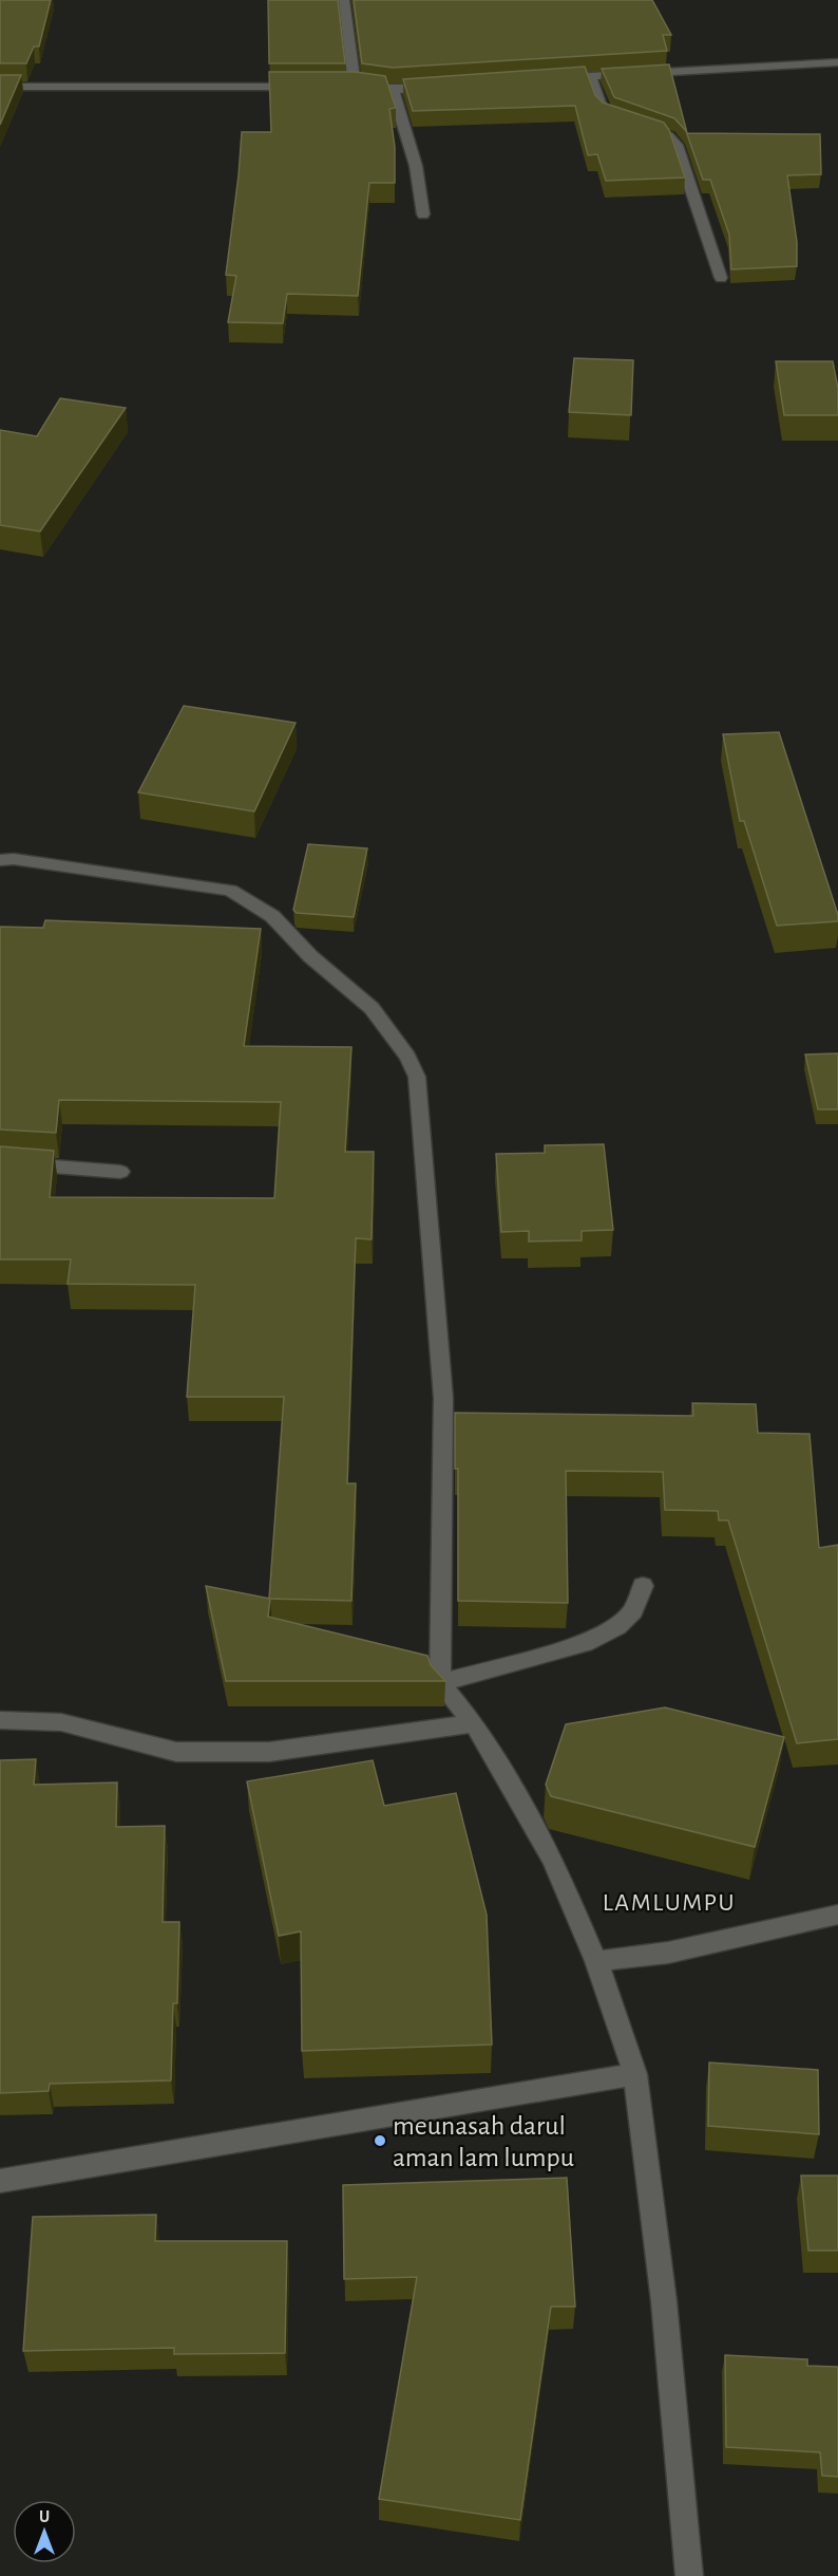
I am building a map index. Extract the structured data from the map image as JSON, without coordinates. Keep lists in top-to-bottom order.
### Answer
{
  "districts": ["LAMLUMPU"],
  "places": ["meunasah darul aman lam lumpu"],
  "north": "top"
}
